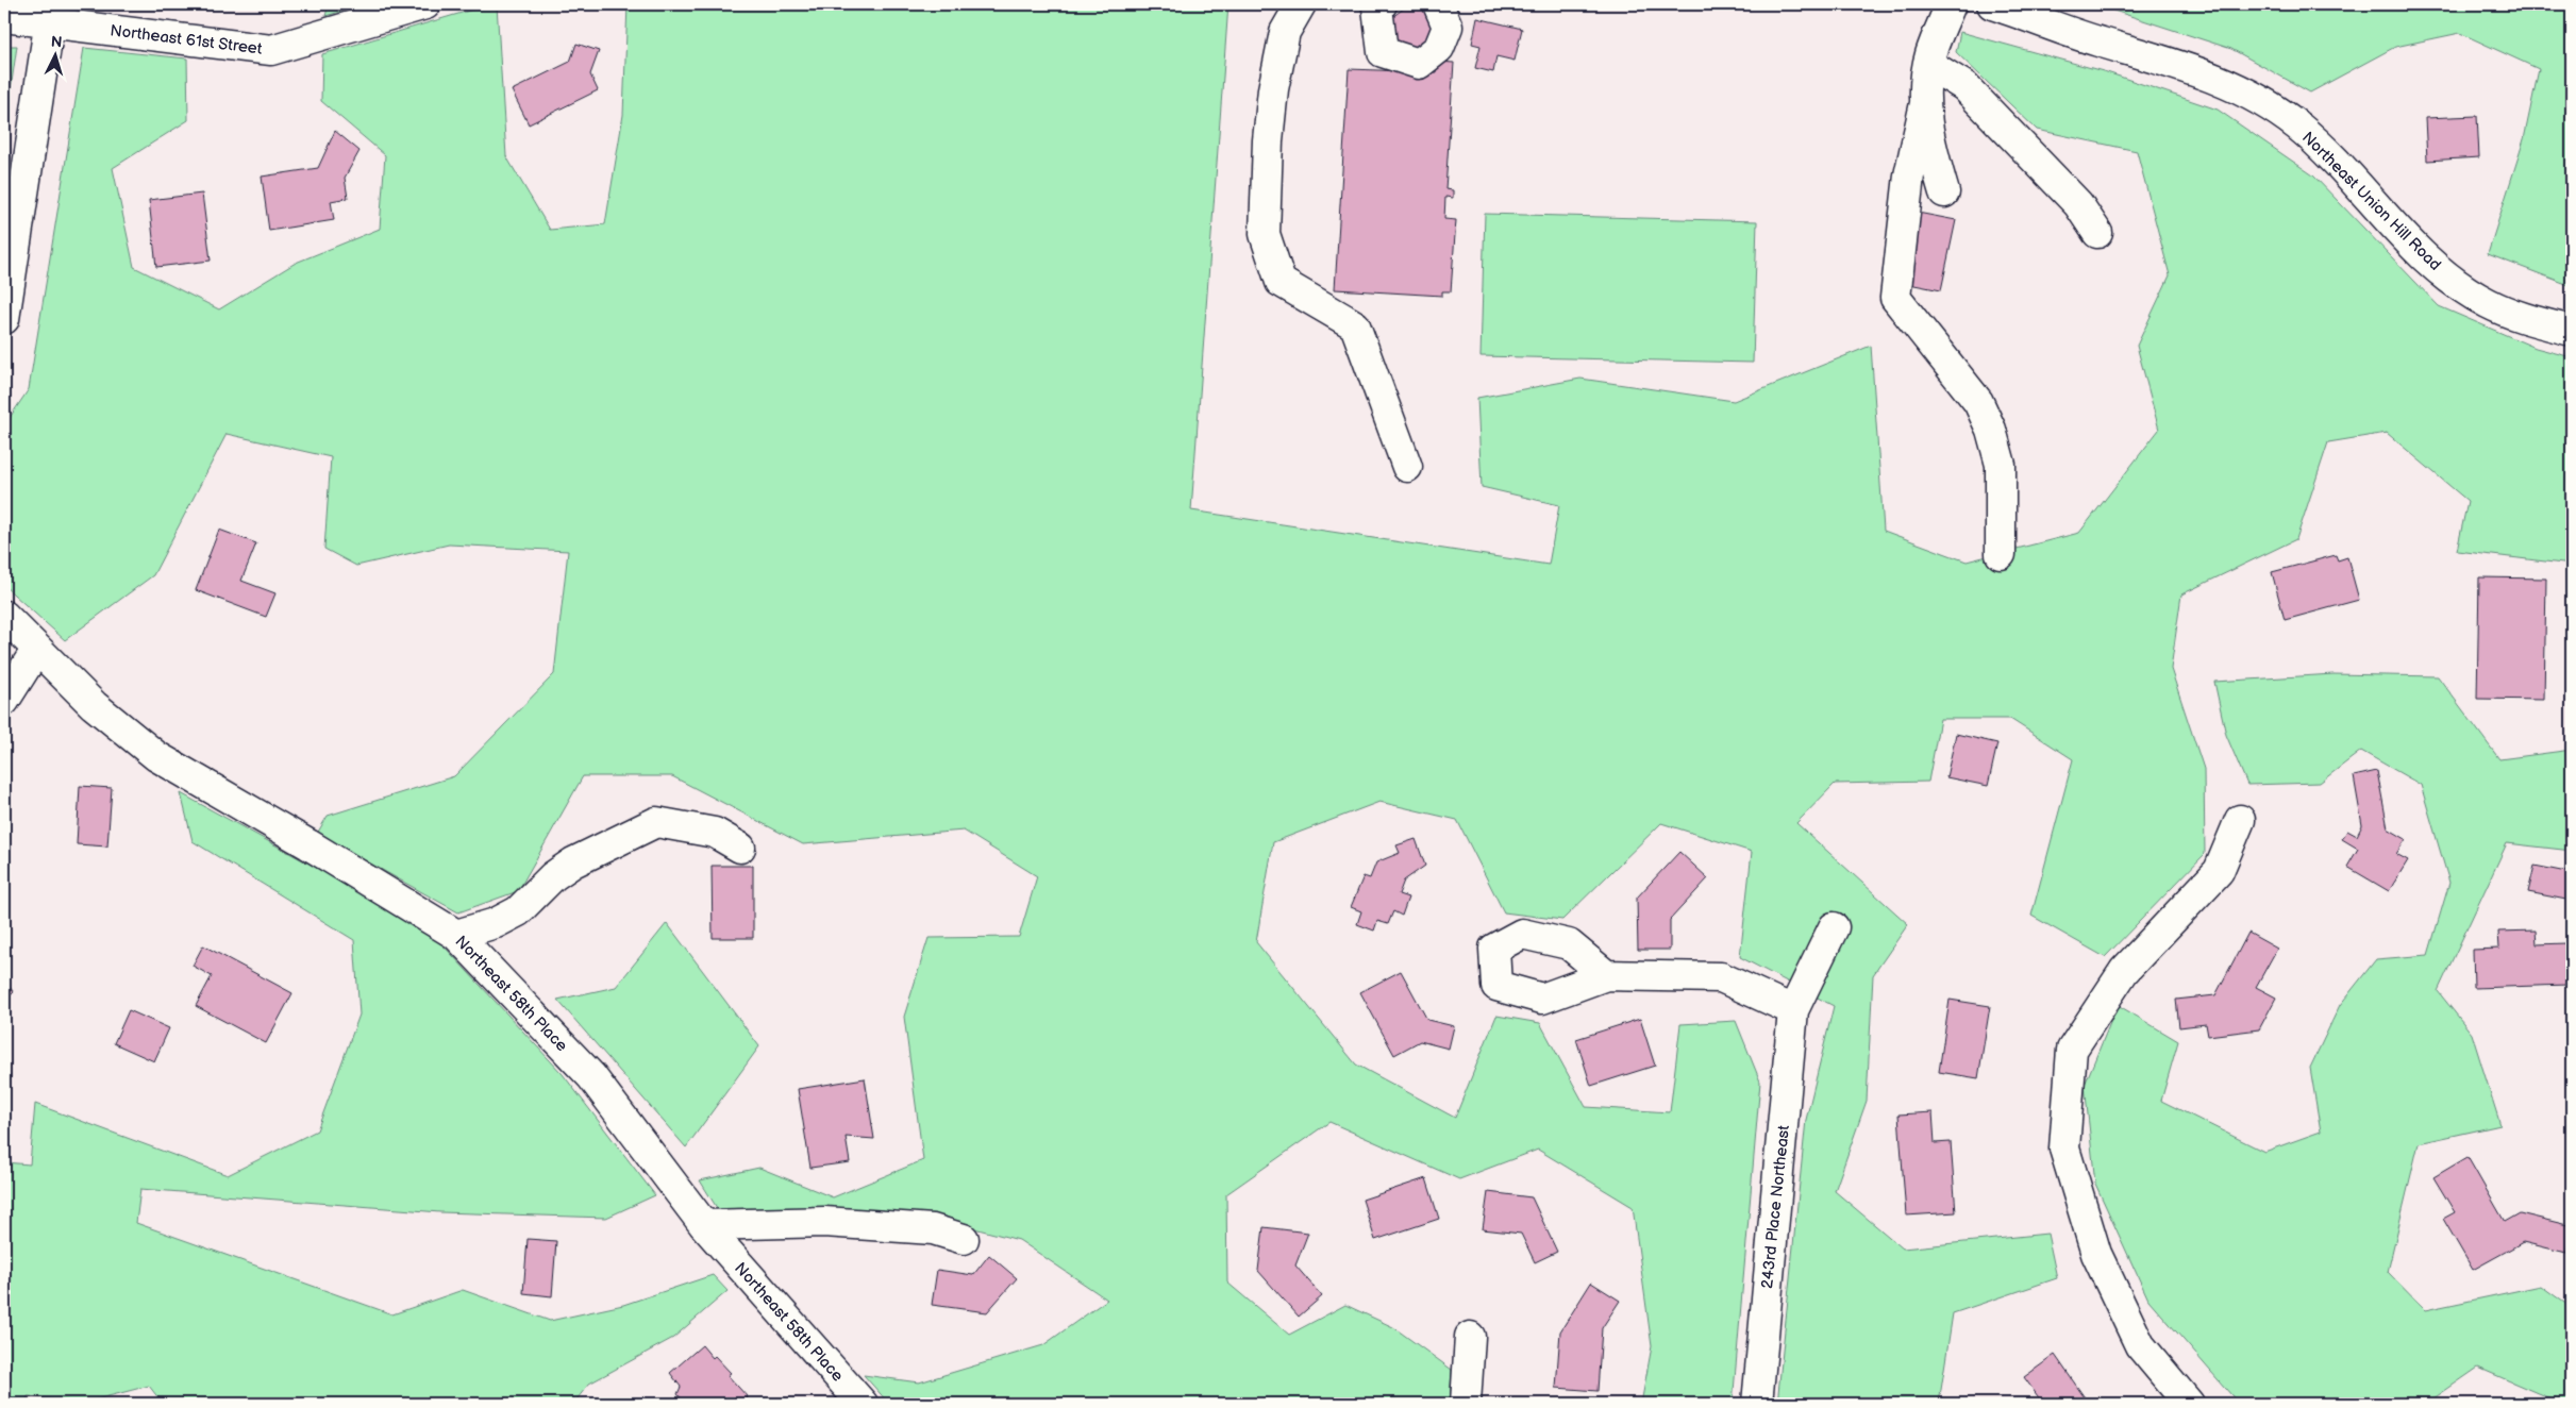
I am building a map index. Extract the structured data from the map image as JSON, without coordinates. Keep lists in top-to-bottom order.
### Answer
{
  "streets": {
    "street": [
      "Northeast 61st Street",
      "Northeast Union Hill Road",
      "Northeast 58th Place",
      "243rd Place Northeast"
    ]
  },
  "north": "top"
}
